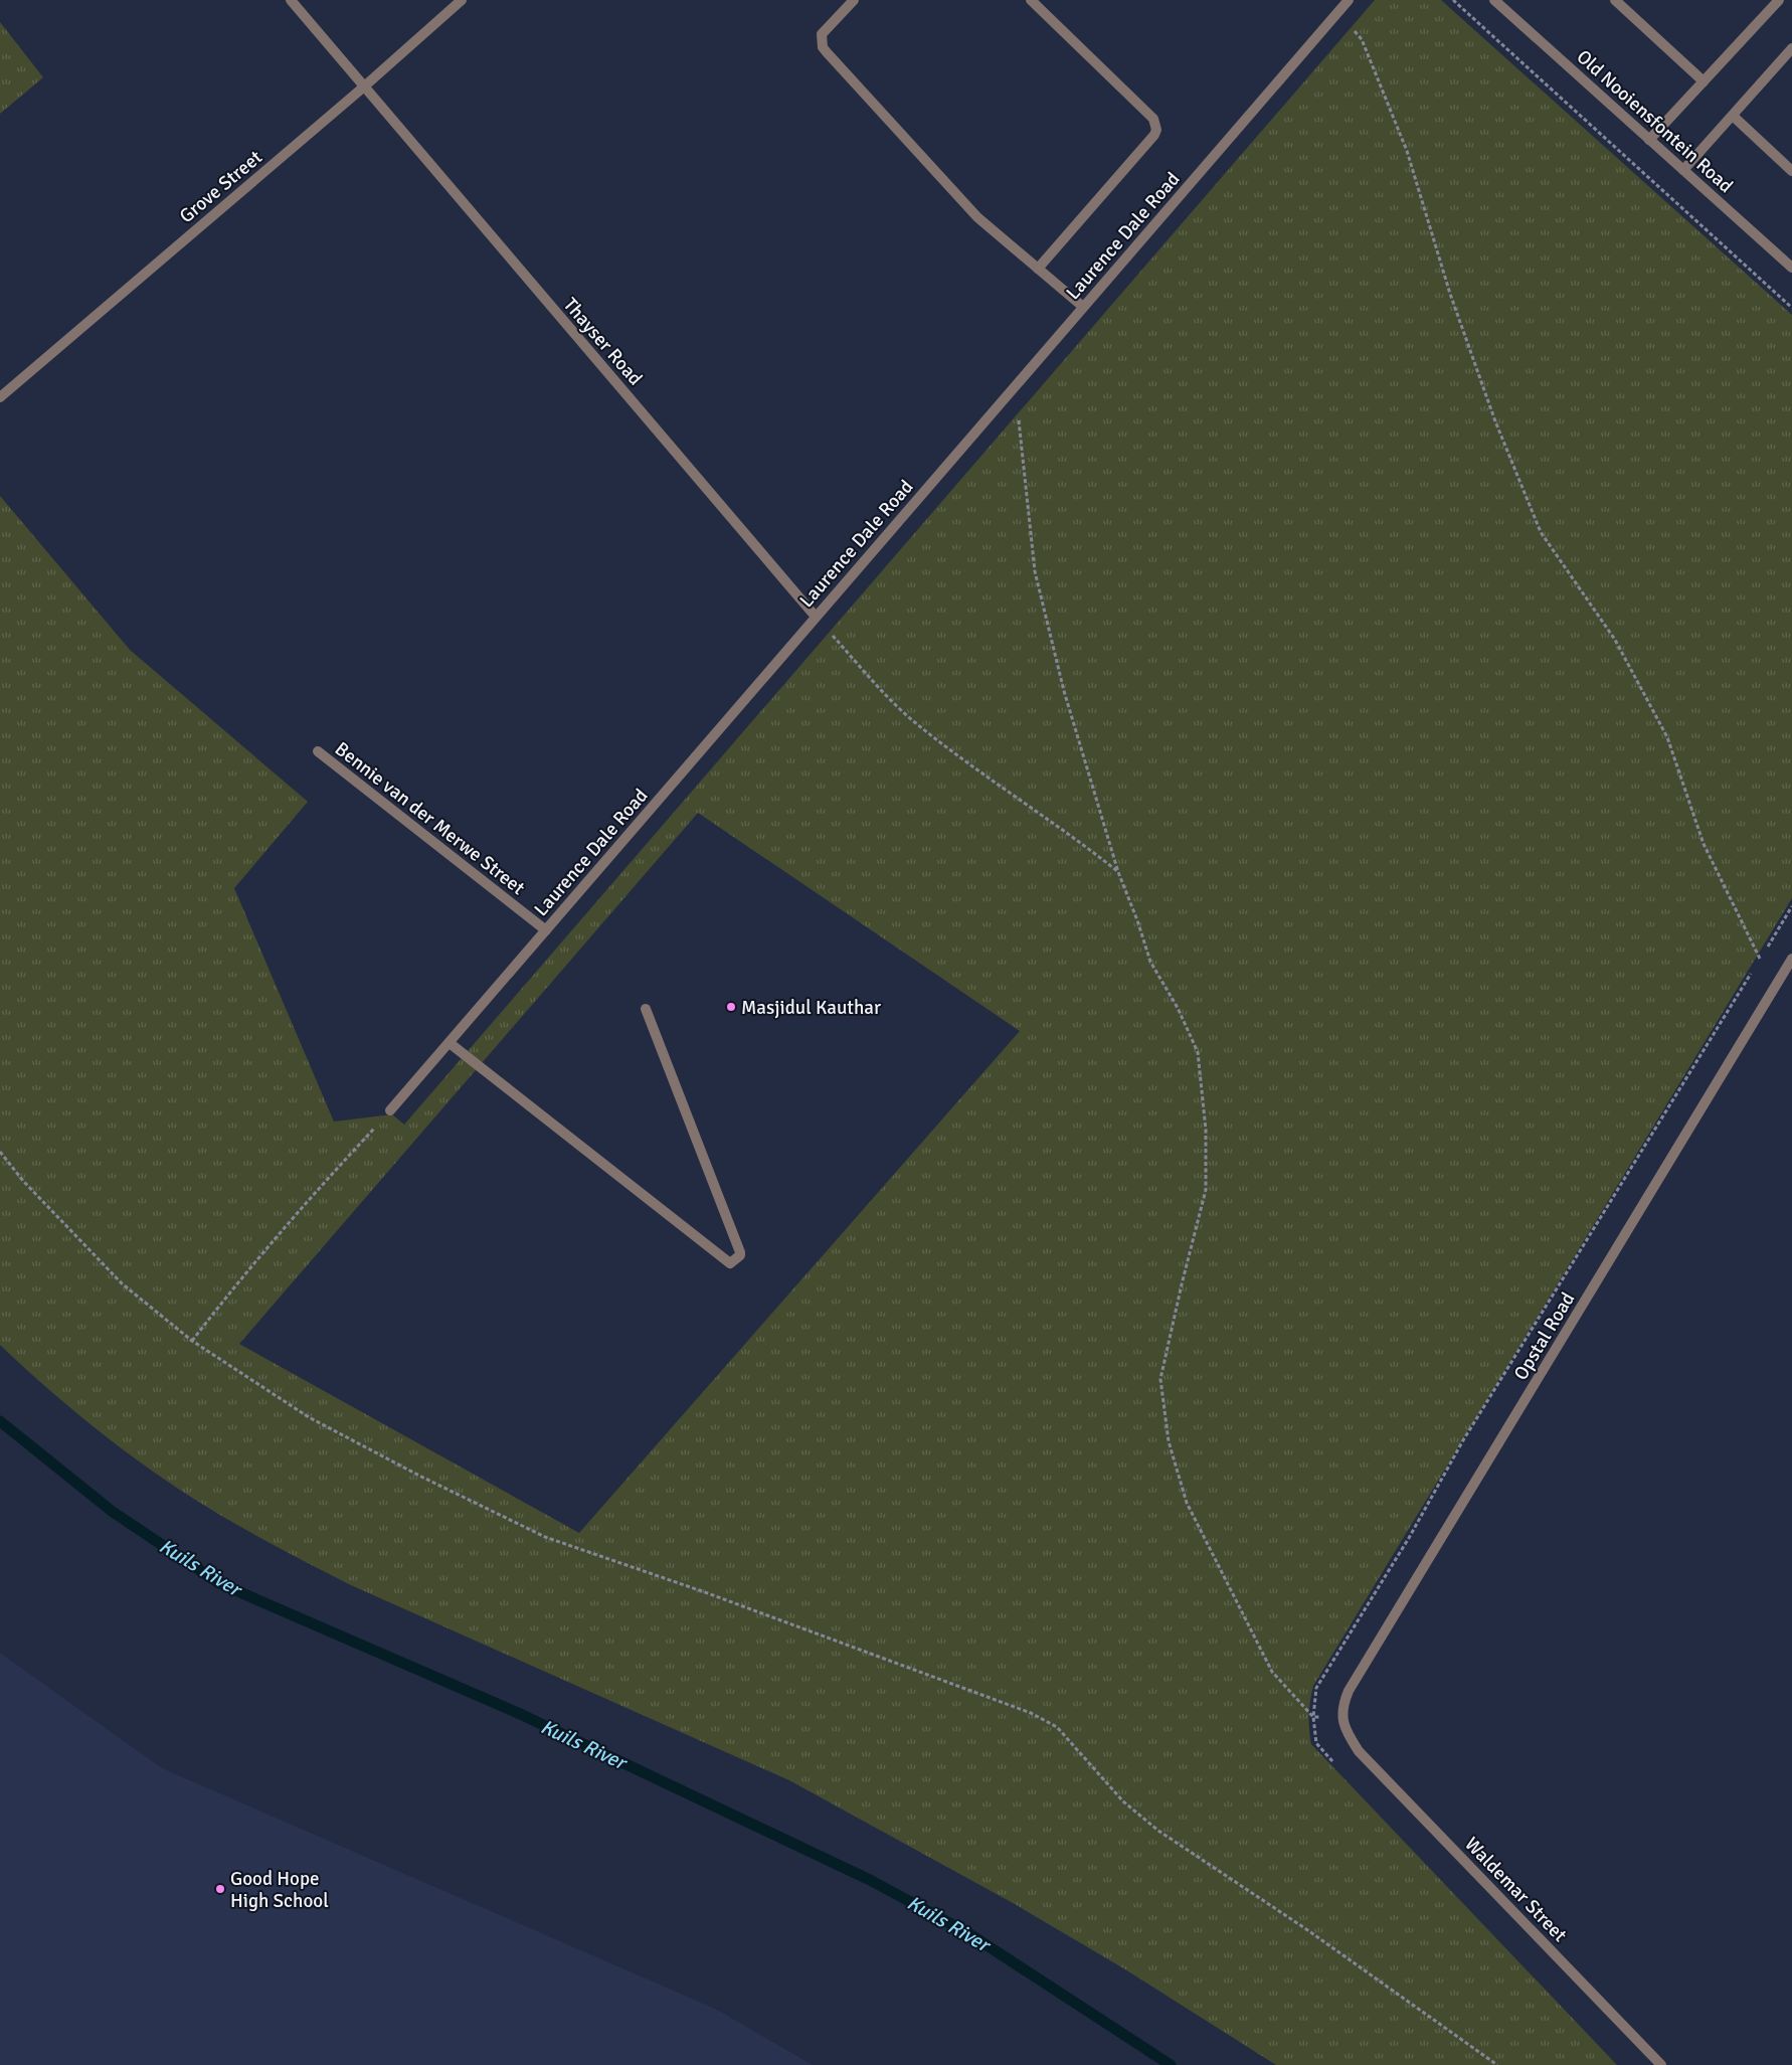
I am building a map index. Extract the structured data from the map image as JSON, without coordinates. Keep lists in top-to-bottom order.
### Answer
{
  "streets": {
    "street": [
      "Old Nooiensfontein Road",
      "Grove Street",
      "Laurence Dale Road",
      "Thayser Road",
      "Bennie van der Merwe Street",
      "Opstal Road",
      "Waldemar Street"
    ]
  },
  "crossings": [
    ["Grove Street", "Thayser Road"],
    ["Laurence Dale Road", "Thayser Road"],
    ["Laurence Dale Road", "Bennie van der Merwe Street"],
    ["Opstal Road", "Waldemar Street"]
  ],
  "water": ["Kuils River"],
  "places": ["Masjidul Kauthar", "Good Hope High School"]
}
